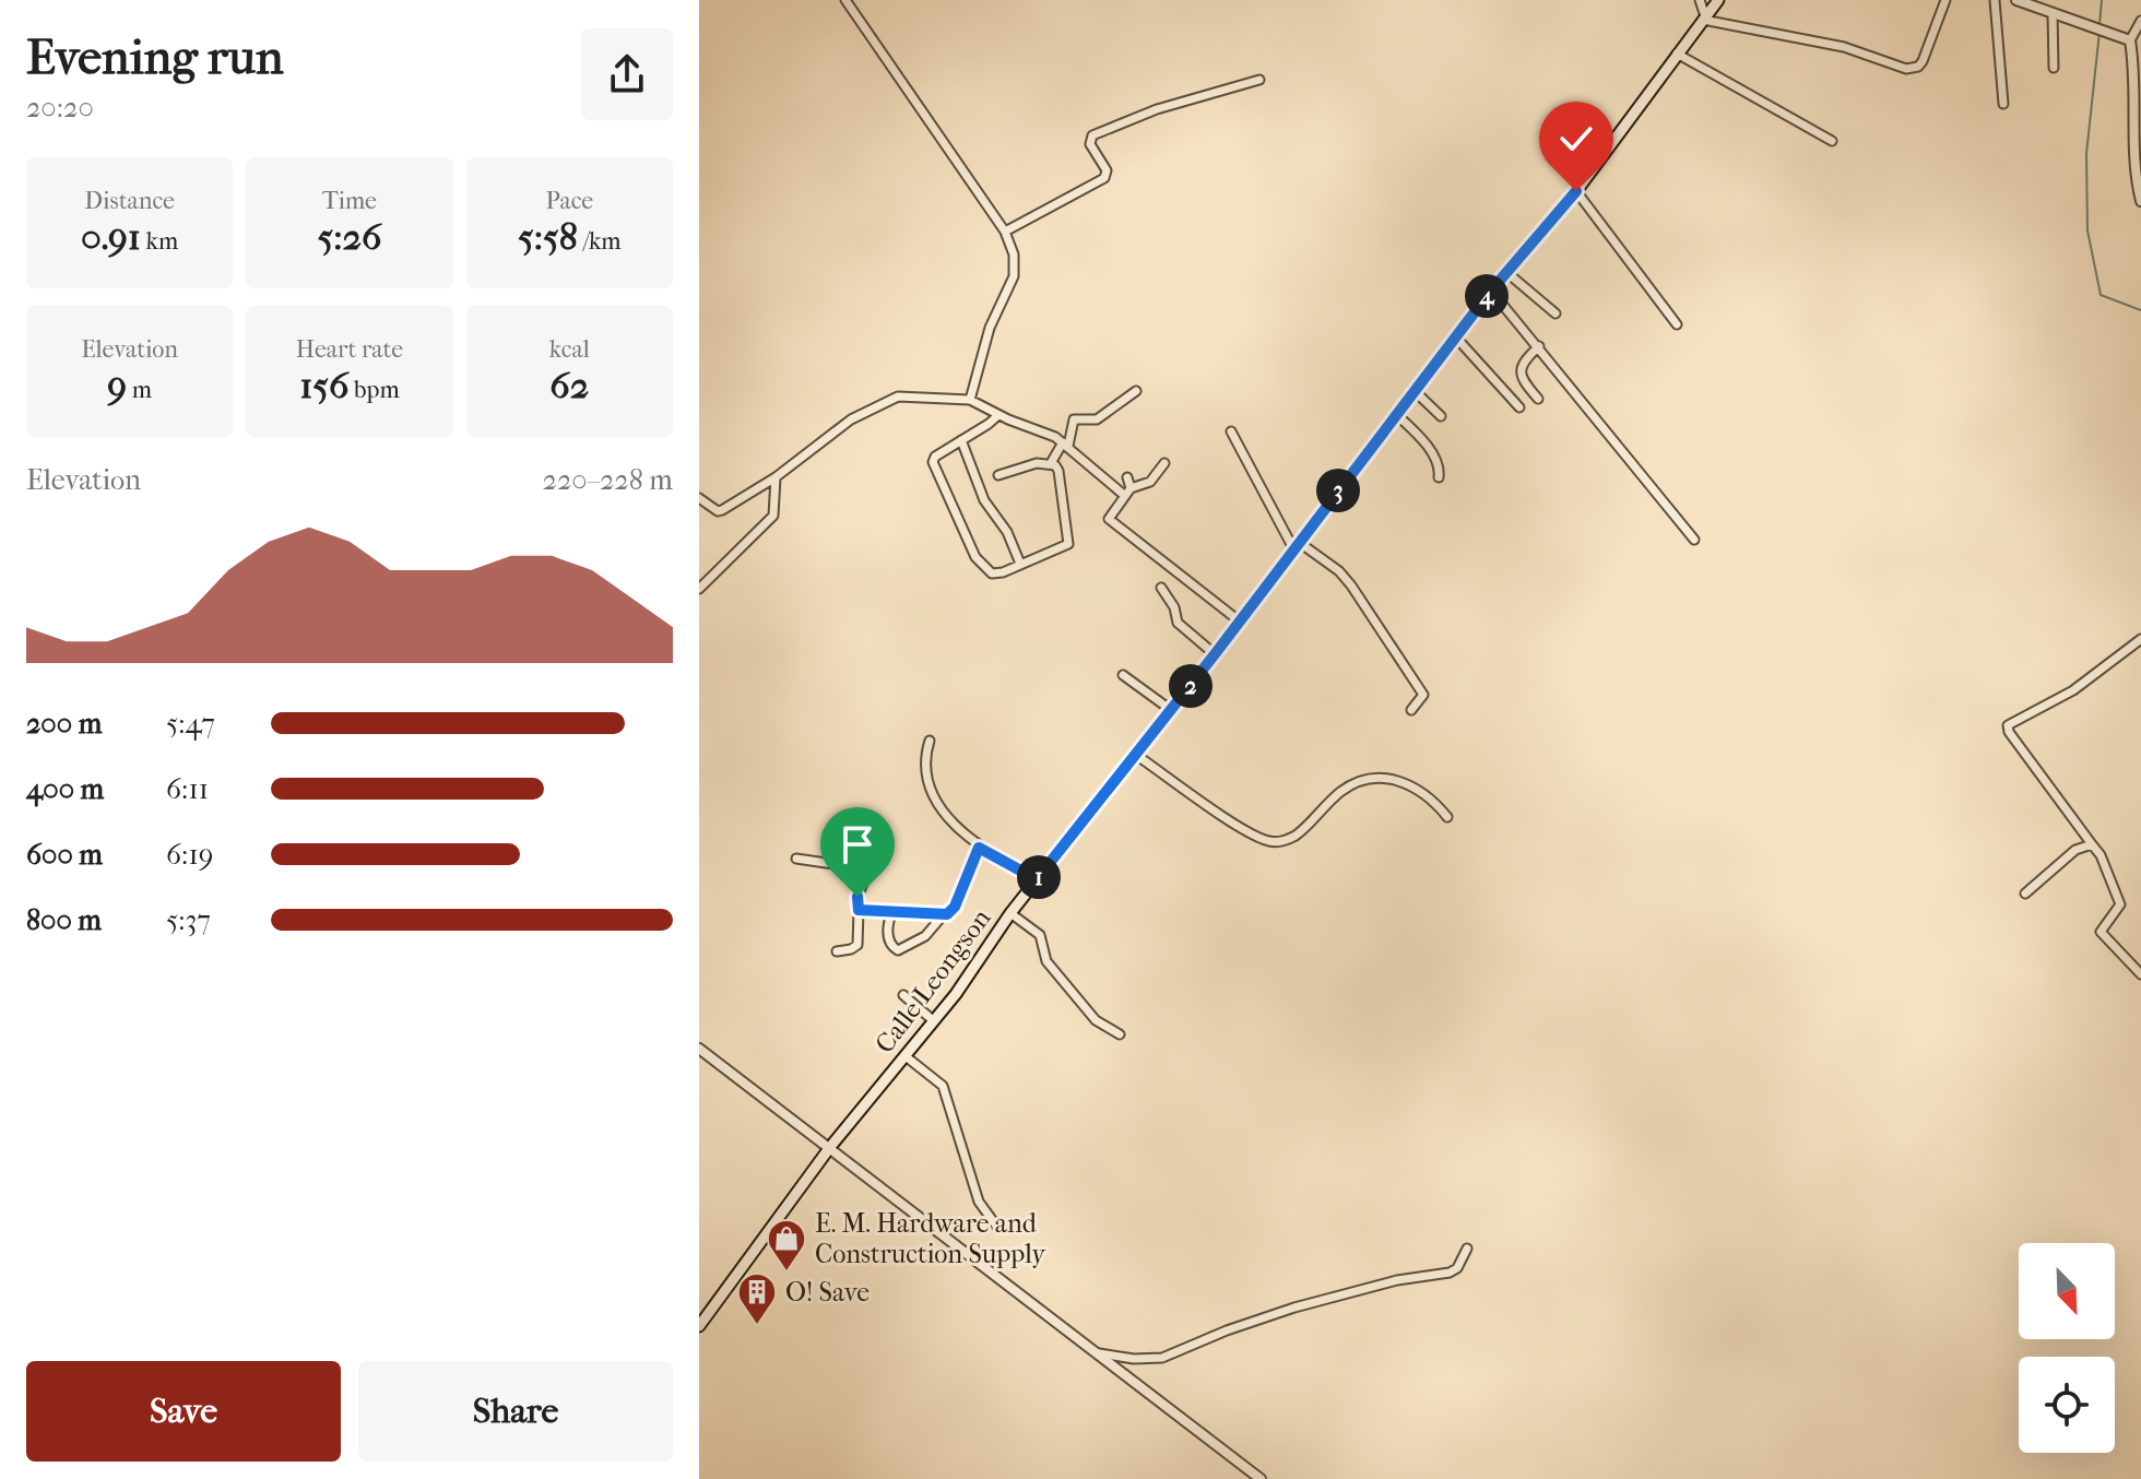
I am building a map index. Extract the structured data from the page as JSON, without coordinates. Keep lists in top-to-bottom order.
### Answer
{
  "streets": {
    "main road": ["Calle Leongson"]
  },
  "places": {
    "shop": ["E. M. Hardware and Construction Supply"],
    "building": ["O! Save"]
  },
  "north": "bottom right",
  "page": {
    "heading": ["Evening run", "20:20"],
    "stats": [
      ["Distance", "0.91 km"],
      ["Time", "5:26"],
      ["Pace", "5:58 /km"],
      ["Elevation", "9 m"],
      ["Heart rate", "156 bpm"],
      ["kcal", "62"]
    ],
    "pins": [
      "4",
      "3",
      "2",
      "1"
    ],
    "chart": ["Elevation", "220–228 m"],
    "list": [
      {
        "name": "200 m",
        "note": "5:47"
      },
      {
        "name": "400 m",
        "note": "6:11"
      },
      {
        "name": "600 m",
        "note": "6:19"
      },
      {
        "name": "800 m",
        "note": "5:37"
      }
    ],
    "buttons": ["Save", "Share"]
  }
}
